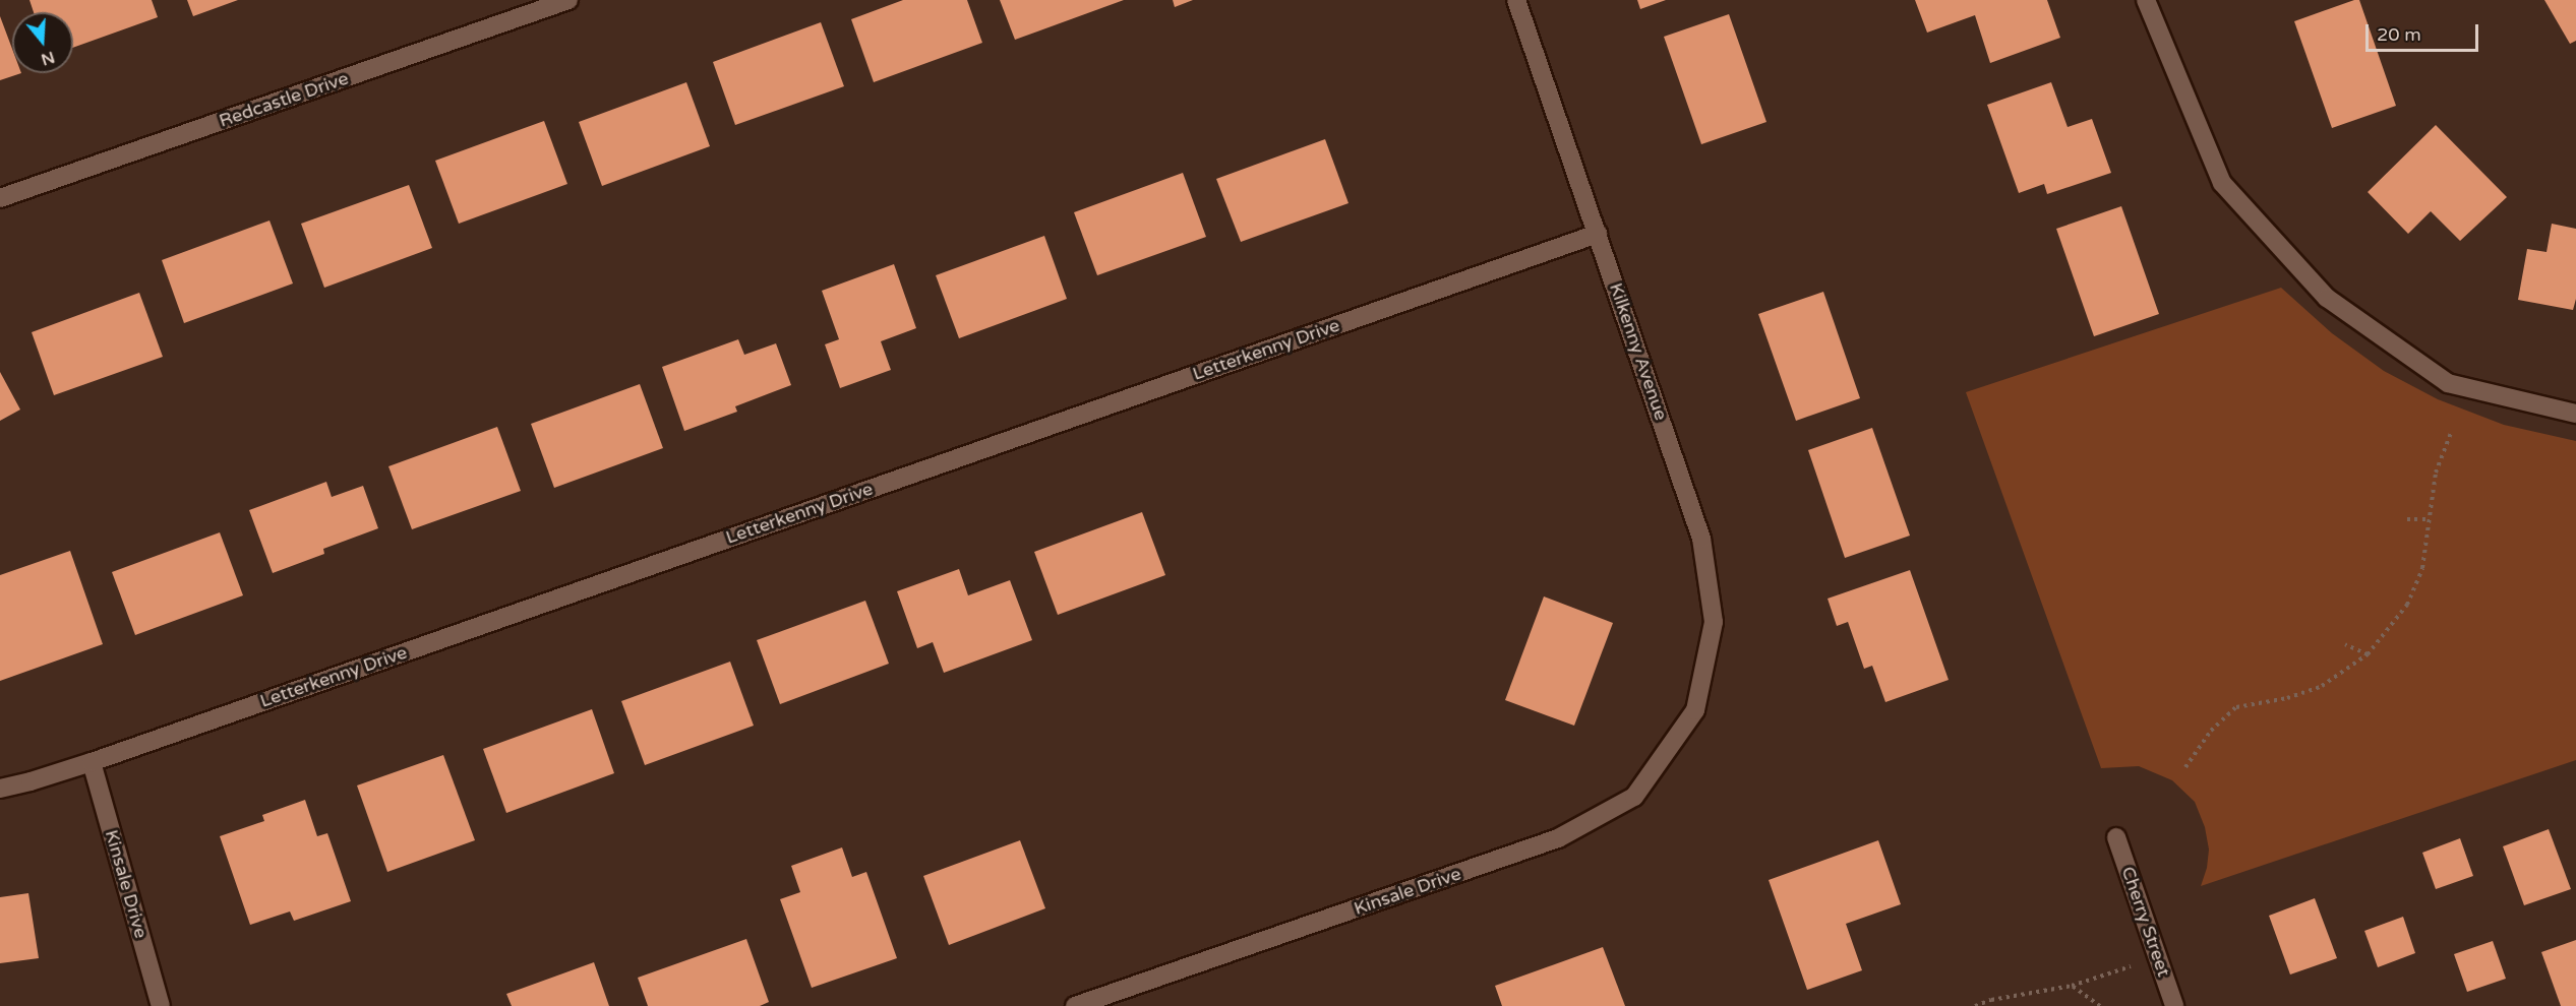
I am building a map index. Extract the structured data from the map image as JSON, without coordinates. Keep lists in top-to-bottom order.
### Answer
{
  "streets": {
    "street": [
      "Redcastle Drive",
      "Letterkenny Drive",
      "Kilkenny Avenue",
      "Kinsale Drive",
      "Cherry Street"
    ]
  },
  "crossings": [
    ["Letterkenny Drive", "Kilkenny Avenue"],
    ["Letterkenny Drive", "Kinsale Drive"],
    ["Kilkenny Avenue", "Kinsale Drive"]
  ],
  "scale_bar": "20 m",
  "north": "bottom"
}
